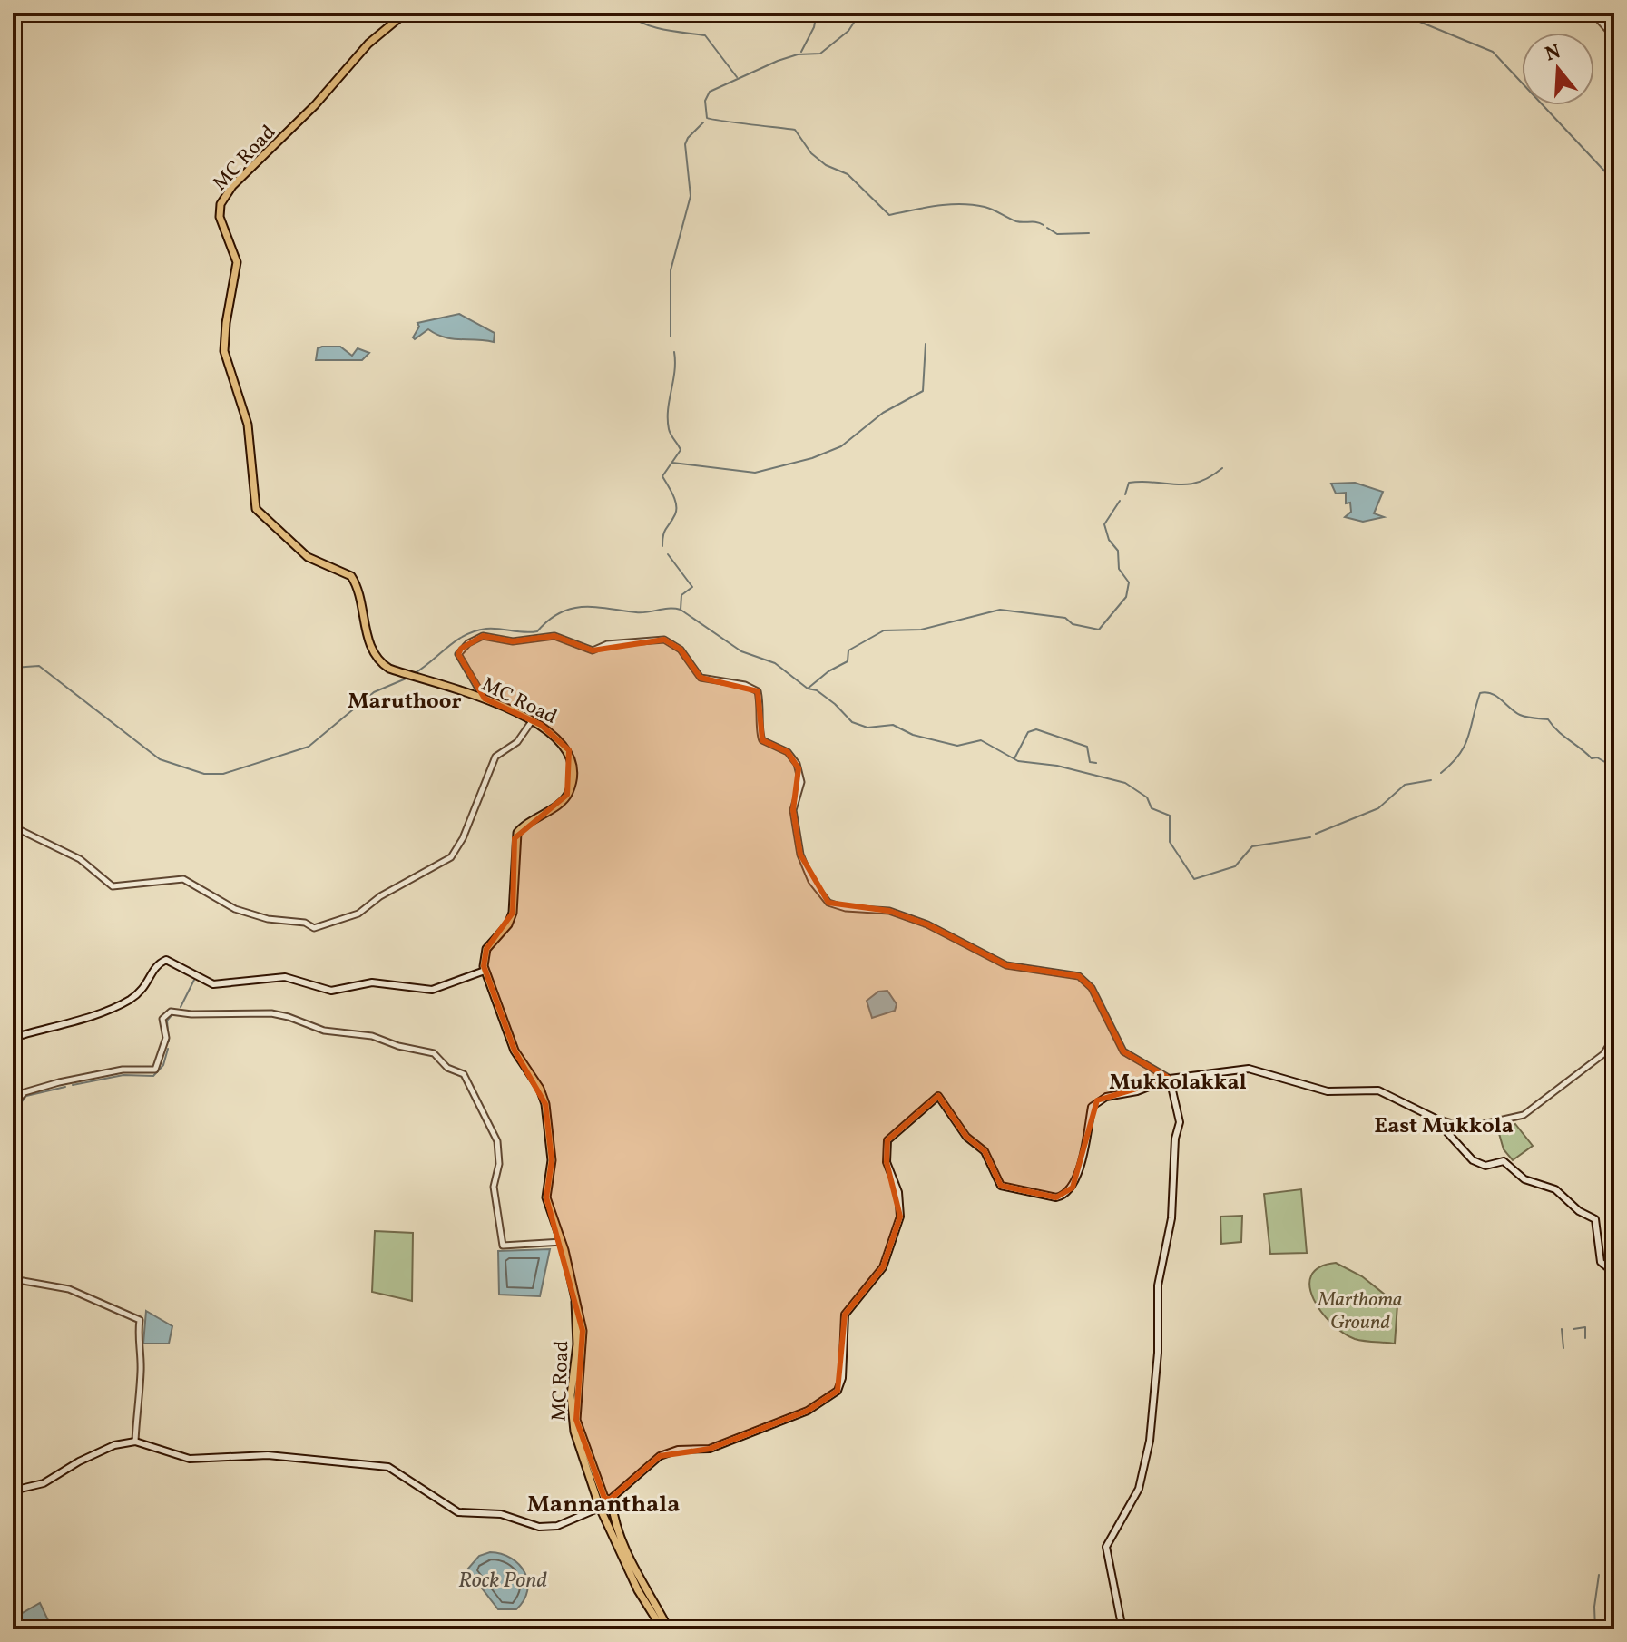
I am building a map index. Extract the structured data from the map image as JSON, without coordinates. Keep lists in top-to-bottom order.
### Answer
{
  "streets": {
    "main road": ["MC Road"]
  },
  "districts": [
    "Maruthoor",
    "Mukkolakkal",
    "East Mukkola",
    "Mannanthala"
  ],
  "water": ["Rock Pond"],
  "parks": ["Marthoma Ground"],
  "north": "top"
}
